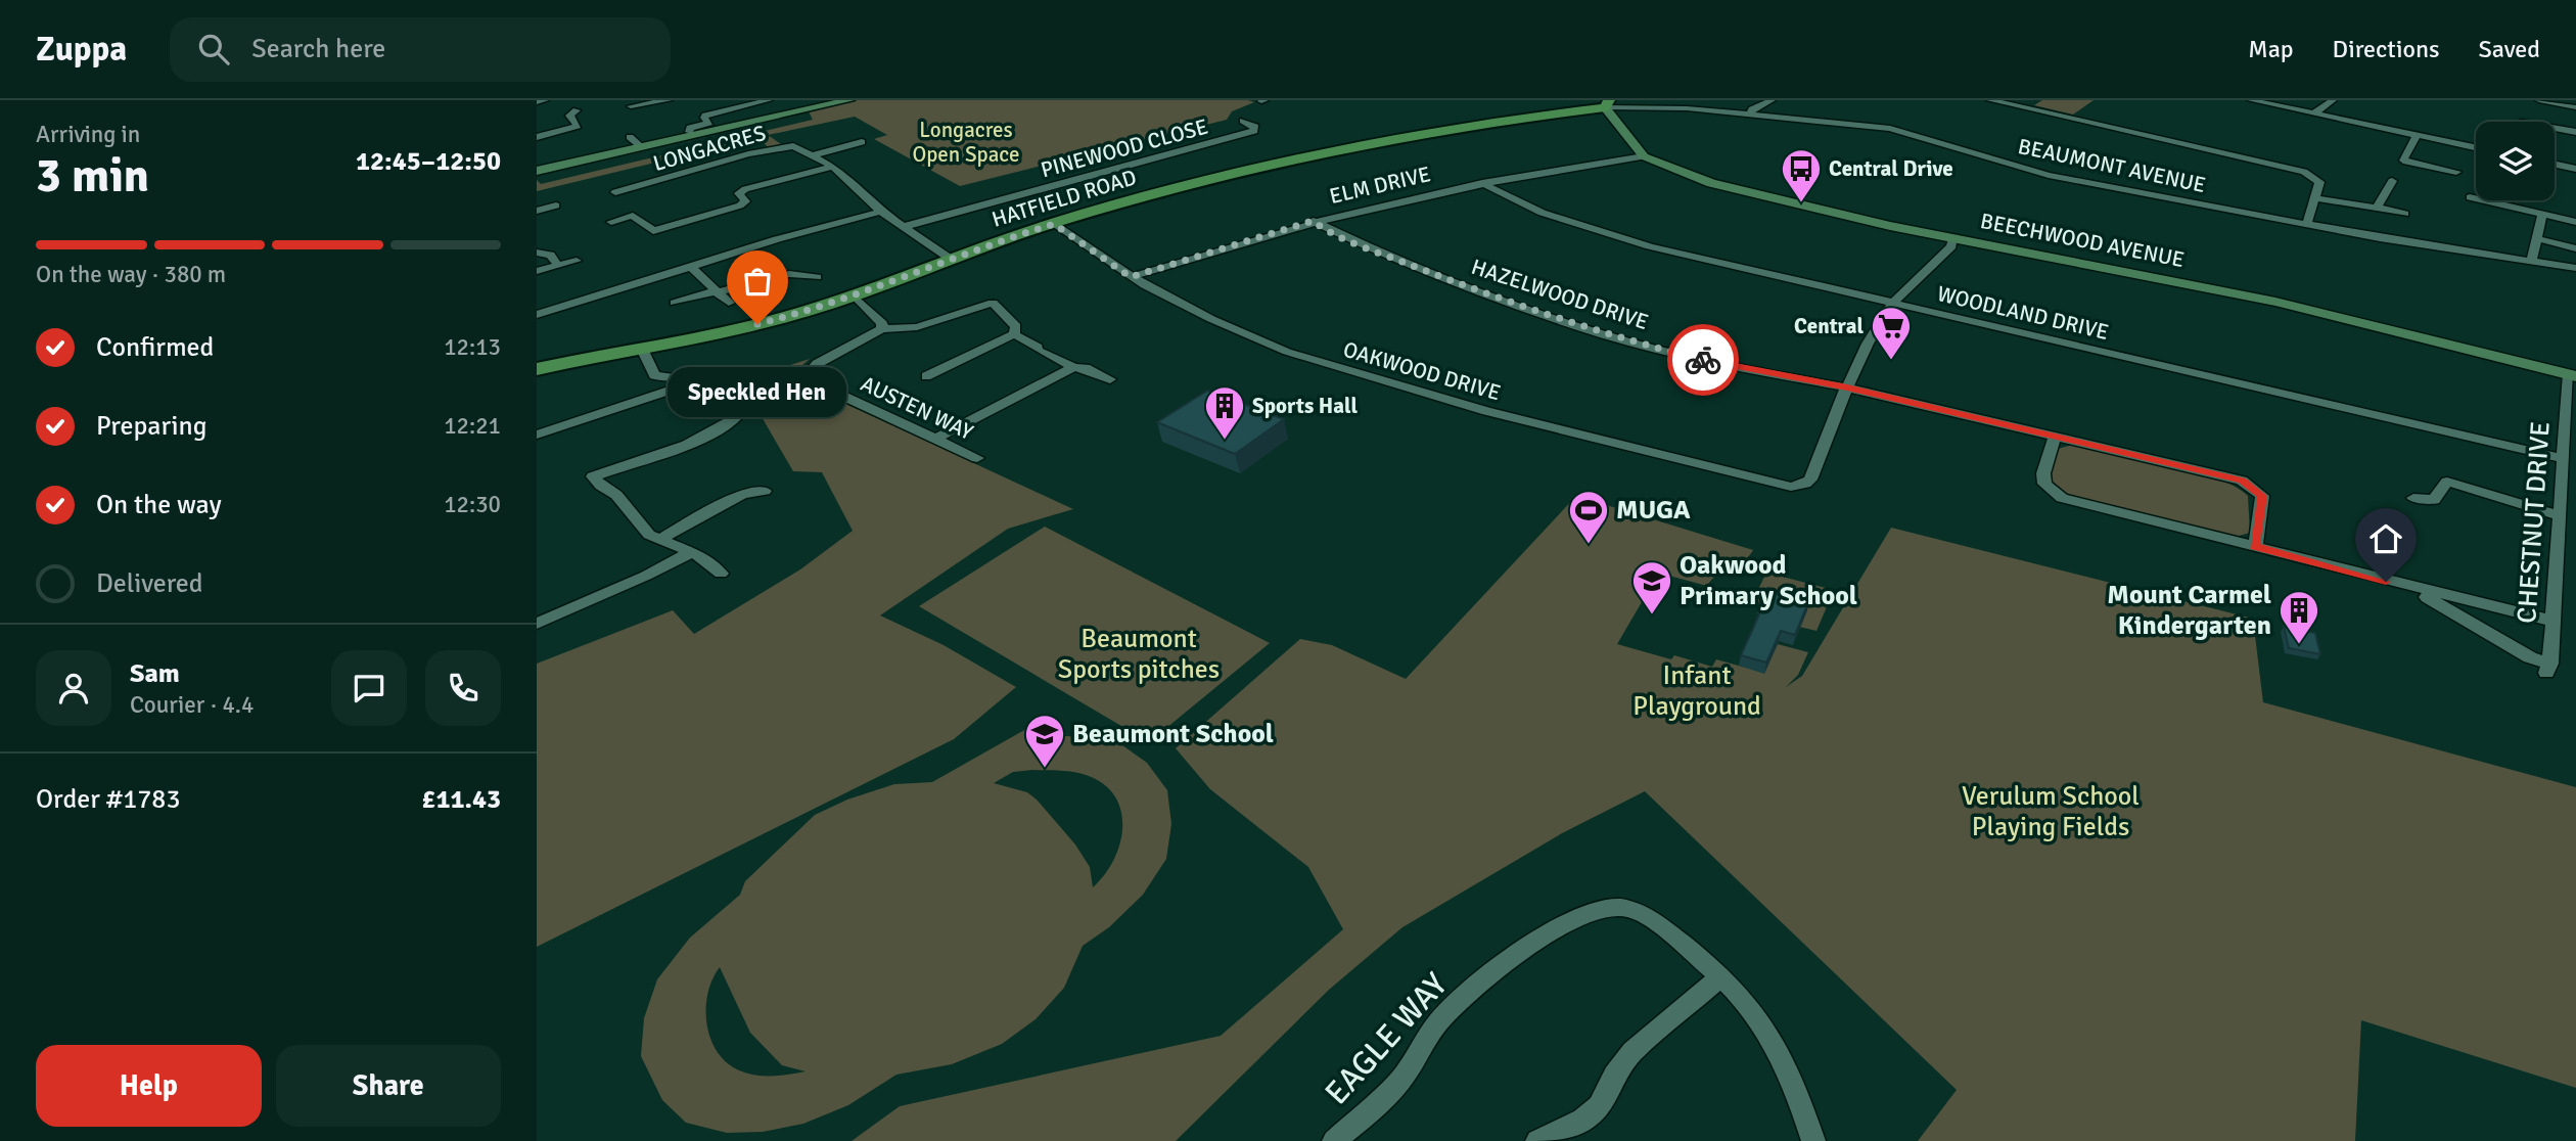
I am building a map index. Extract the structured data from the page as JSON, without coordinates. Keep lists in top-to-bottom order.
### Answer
{
  "streets": {
    "main road": ["HATFIELD ROAD"],
    "street": [
      "LONGACRES",
      "PINEWOOD CLOSE",
      "BEAUMONT AVENUE",
      "ELM DRIVE",
      "BEECHWOOD AVENUE",
      "HAZELWOOD DRIVE",
      "WOODLAND DRIVE",
      "OAKWOOD DRIVE",
      "AUSTEN WAY",
      "CHESTNUT DRIVE",
      "EAGLE WAY"
    ]
  },
  "crossings": [
    ["LONGACRES", "PINEWOOD CLOSE"],
    ["LONGACRES", "HATFIELD ROAD"],
    ["BEAUMONT AVENUE", "HATFIELD ROAD"],
    ["BEAUMONT AVENUE", "BEECHWOOD AVENUE"],
    ["ELM DRIVE", "BEECHWOOD AVENUE"],
    ["ELM DRIVE", "HAZELWOOD DRIVE"],
    ["ELM DRIVE", "WOODLAND DRIVE"],
    ["ELM DRIVE", "OAKWOOD DRIVE"],
    ["HATFIELD ROAD", "BEECHWOOD AVENUE"],
    ["HATFIELD ROAD", "OAKWOOD DRIVE"],
    ["BEECHWOOD AVENUE", "CHESTNUT DRIVE"],
    ["HAZELWOOD DRIVE", "OAKWOOD DRIVE"],
    ["WOODLAND DRIVE", "CHESTNUT DRIVE"]
  ],
  "parks": [
    "Longacres Open Space",
    "Beaumont Sports pitches",
    "Infant Playground",
    "Verulum School Playing Fields"
  ],
  "places": {
    "bus stop": ["Central Drive"],
    "other": ["Speckled Hen"],
    "supermarket": ["Central"],
    "building": ["Sports Hall", "Mount Carmel Kindergarten"],
    "sports": ["MUGA"],
    "school or university": ["Oakwood Primary School", "Beaumont School"]
  },
  "page": {
    "header": "Zuppa",
    "search": "Search here",
    "nav": ["Map", "Directions", "Saved"],
    "heading": ["3 min", "Arriving in", "12:45–12:50"],
    "panel": [
      "Sam",
      "Courier · 4.4",
      "Order #1783",
      "£11.43"
    ],
    "bar": "On the way · 380 m",
    "list": [
      ["Confirmed", "12:13"],
      ["Preparing", "12:21"],
      ["On the way", "12:30"],
      "Delivered"
    ],
    "bubble": "Speckled Hen",
    "buttons": ["Help", "Share"]
  }
}
